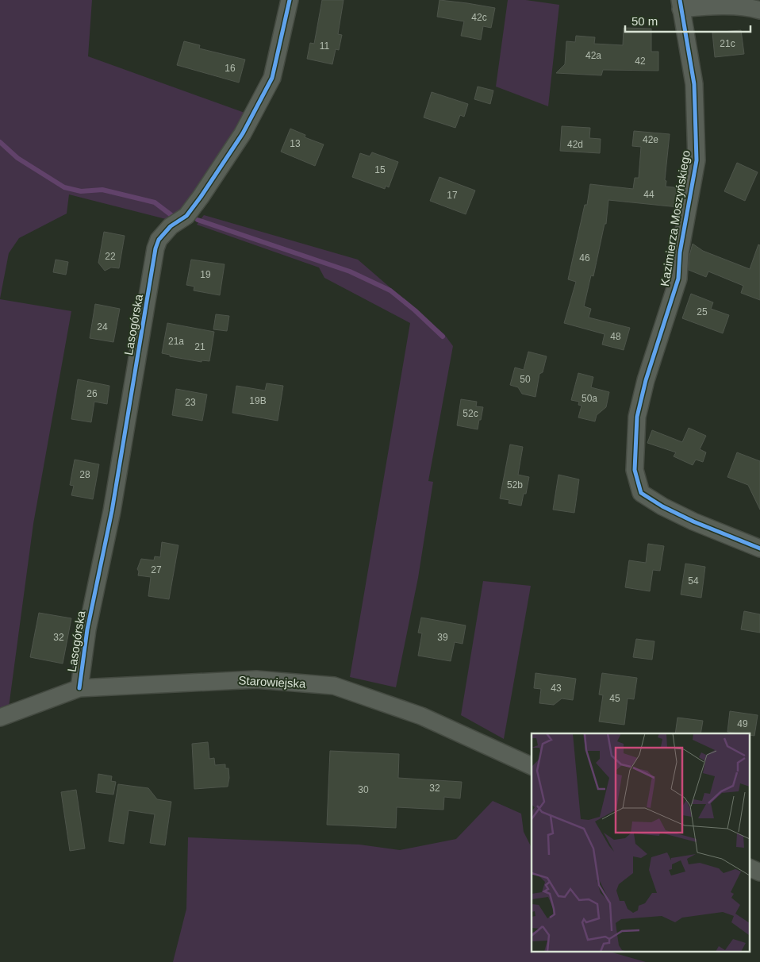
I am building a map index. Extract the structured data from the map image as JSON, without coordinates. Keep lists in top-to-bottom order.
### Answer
{
  "streets": {
    "street": ["Kazimierza Moszyńskiego", "Lasogórska", "Starowiejska"]
  },
  "crossings": [
    ["Lasogórska", "Starowiejska"]
  ],
  "house_numbers": [
    "42c",
    "21c",
    "11",
    "42a",
    "42",
    "16",
    "42e",
    "13",
    "42d",
    "15",
    "44",
    "17",
    "22",
    "46",
    "19",
    "25",
    "24",
    "48",
    "21a",
    "21",
    "50",
    "26",
    "50a",
    "19B",
    "23",
    "52c",
    "28",
    "52b",
    "27",
    "54",
    "32",
    "39",
    "43",
    "45",
    "49",
    "32",
    "30"
  ],
  "scale_bar": "50 m"
}
